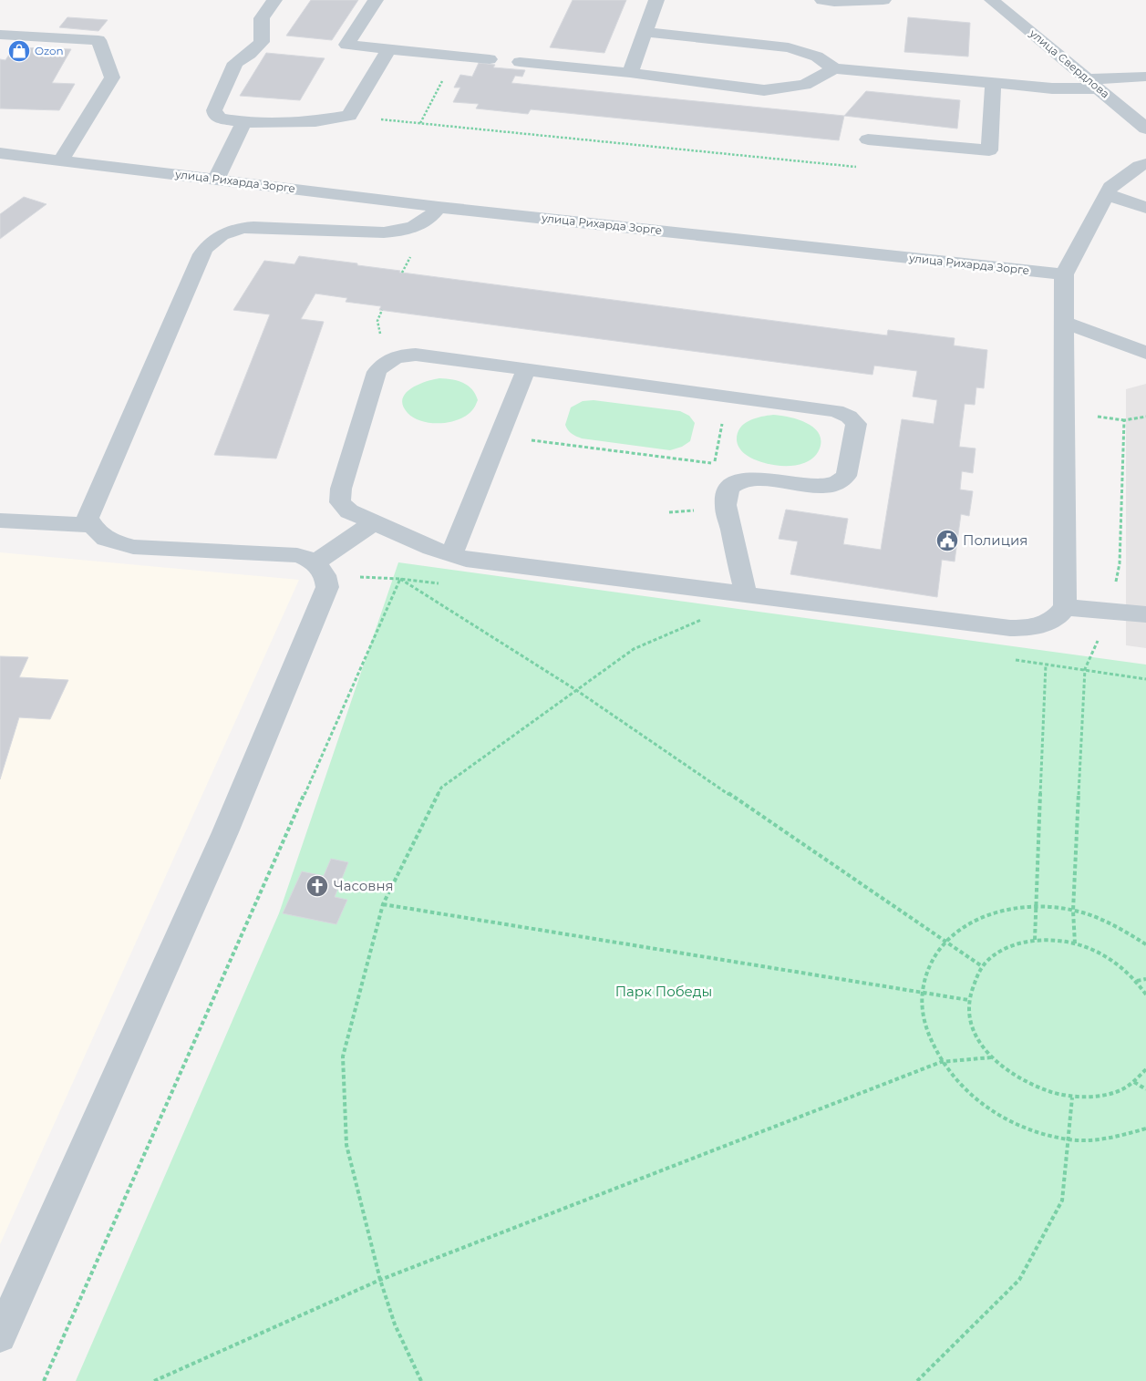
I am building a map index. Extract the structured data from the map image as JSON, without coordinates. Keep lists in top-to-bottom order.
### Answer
{
  "streets": {
    "street": ["улица Свердлова", "улица Рихарда Зорге"]
  },
  "parks": ["Парк Победы"],
  "places": {
    "shop": ["Ozon"],
    "public building": ["Полиция"],
    "church": ["Часовня"]
  }
}
